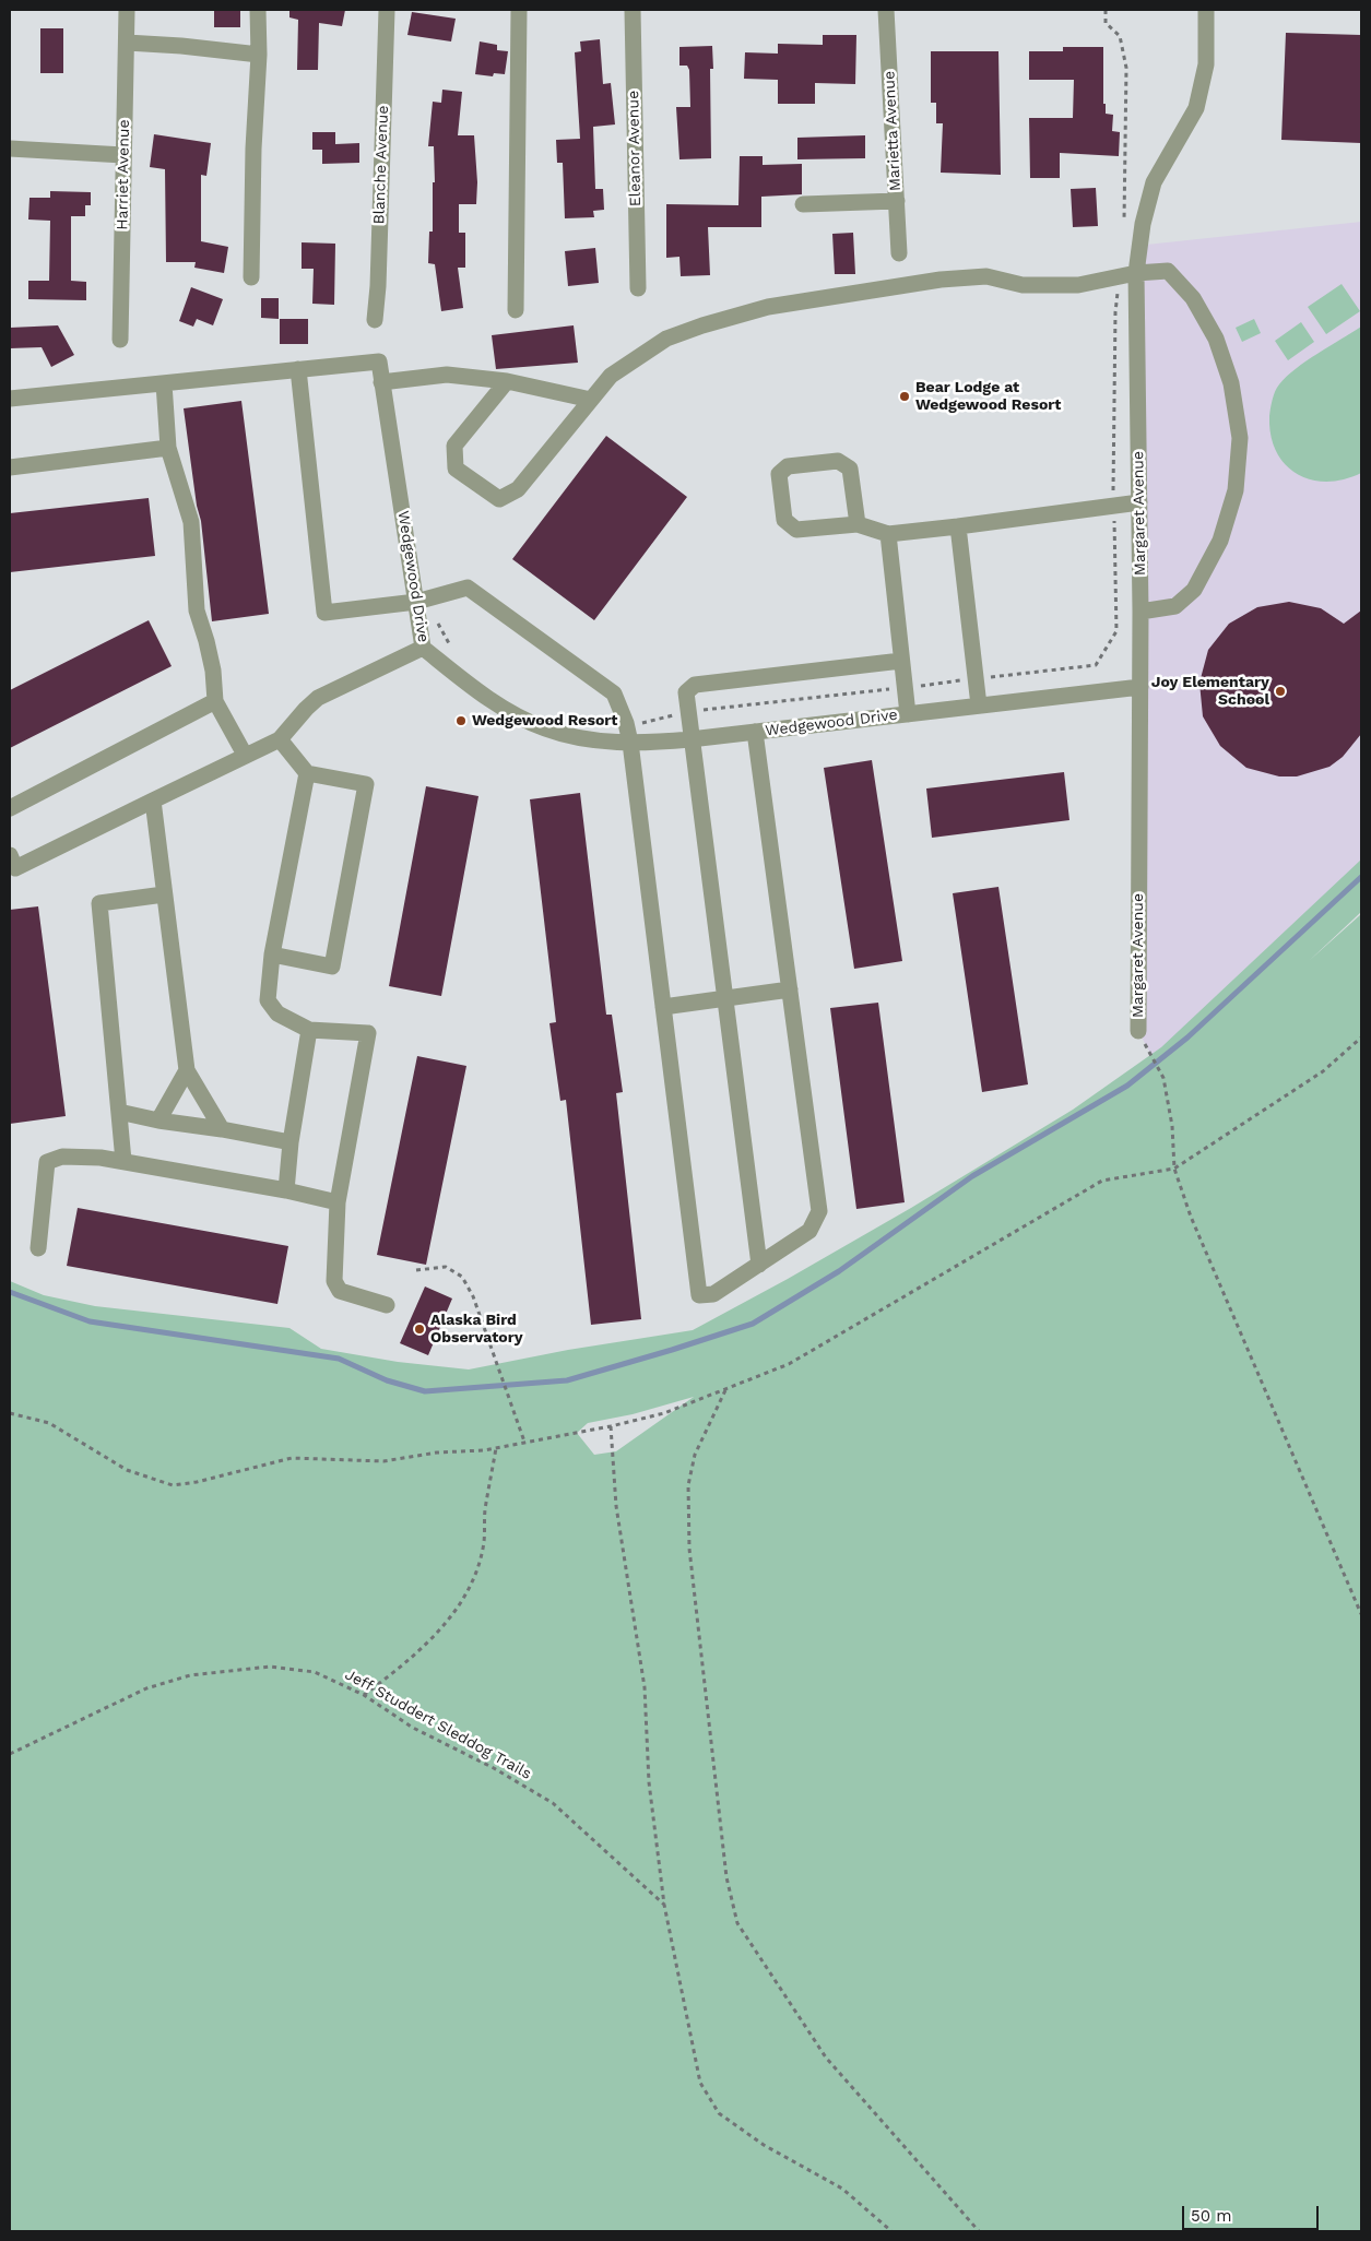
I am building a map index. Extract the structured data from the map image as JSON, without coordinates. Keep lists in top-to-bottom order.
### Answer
{
  "streets": {
    "street": [
      "Marietta Avenue",
      "Eleanor Avenue",
      "Blanche Avenue",
      "Harriet Avenue",
      "Margaret Avenue",
      "Wedgewood Drive"
    ],
    "path": ["Jeff Studdert Sleddog Trails"]
  },
  "crossings": [
    ["Margaret Avenue", "Wedgewood Drive"]
  ],
  "places": [
    "Bear Lodge at Wedgewood Resort",
    "Joy Elementary School",
    "Wedgewood Resort",
    "Alaska Bird Observatory"
  ],
  "scale_bar": "50 m"
}
